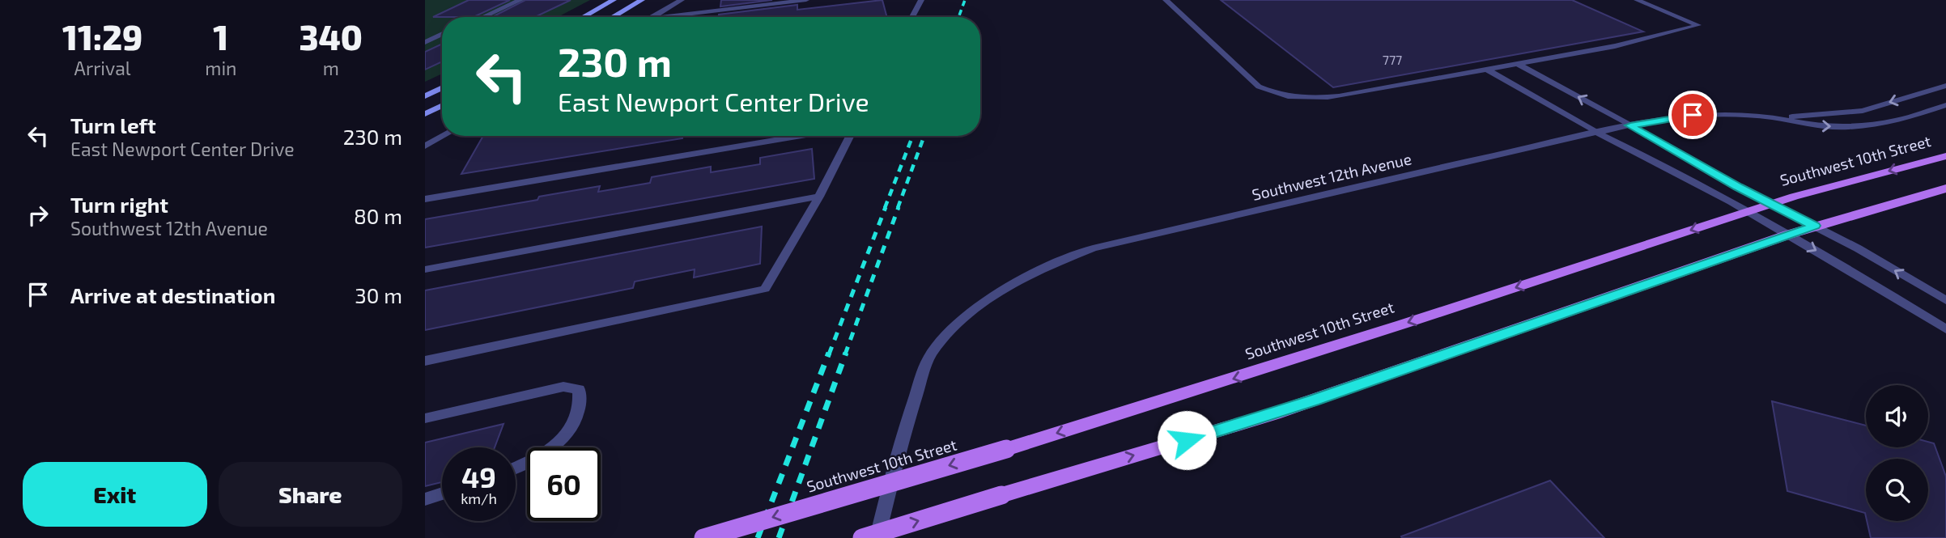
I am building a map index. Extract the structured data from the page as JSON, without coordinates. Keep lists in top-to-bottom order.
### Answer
{
  "streets": {
    "main road": ["Southwest 10th Street"],
    "street": ["Southwest 12th Avenue"]
  },
  "house_numbers": ["777"],
  "page": {
    "eta": [
      "11:29",
      "Arrival",
      "1",
      "min",
      "340",
      "m"
    ],
    "turn": ["230 m", "East Newport Center Drive"],
    "list": [
      {
        "name": "Turn left",
        "note": "East Newport Center Drive",
        "value": "230 m"
      },
      {
        "name": "Turn right",
        "note": "Southwest 12th Avenue",
        "value": "80 m"
      },
      {
        "name": "Arrive at destination",
        "value": "30 m"
      }
    ],
    "speed": "49 km/h",
    "limit": "60",
    "buttons": ["Exit", "Share"]
  }
}
